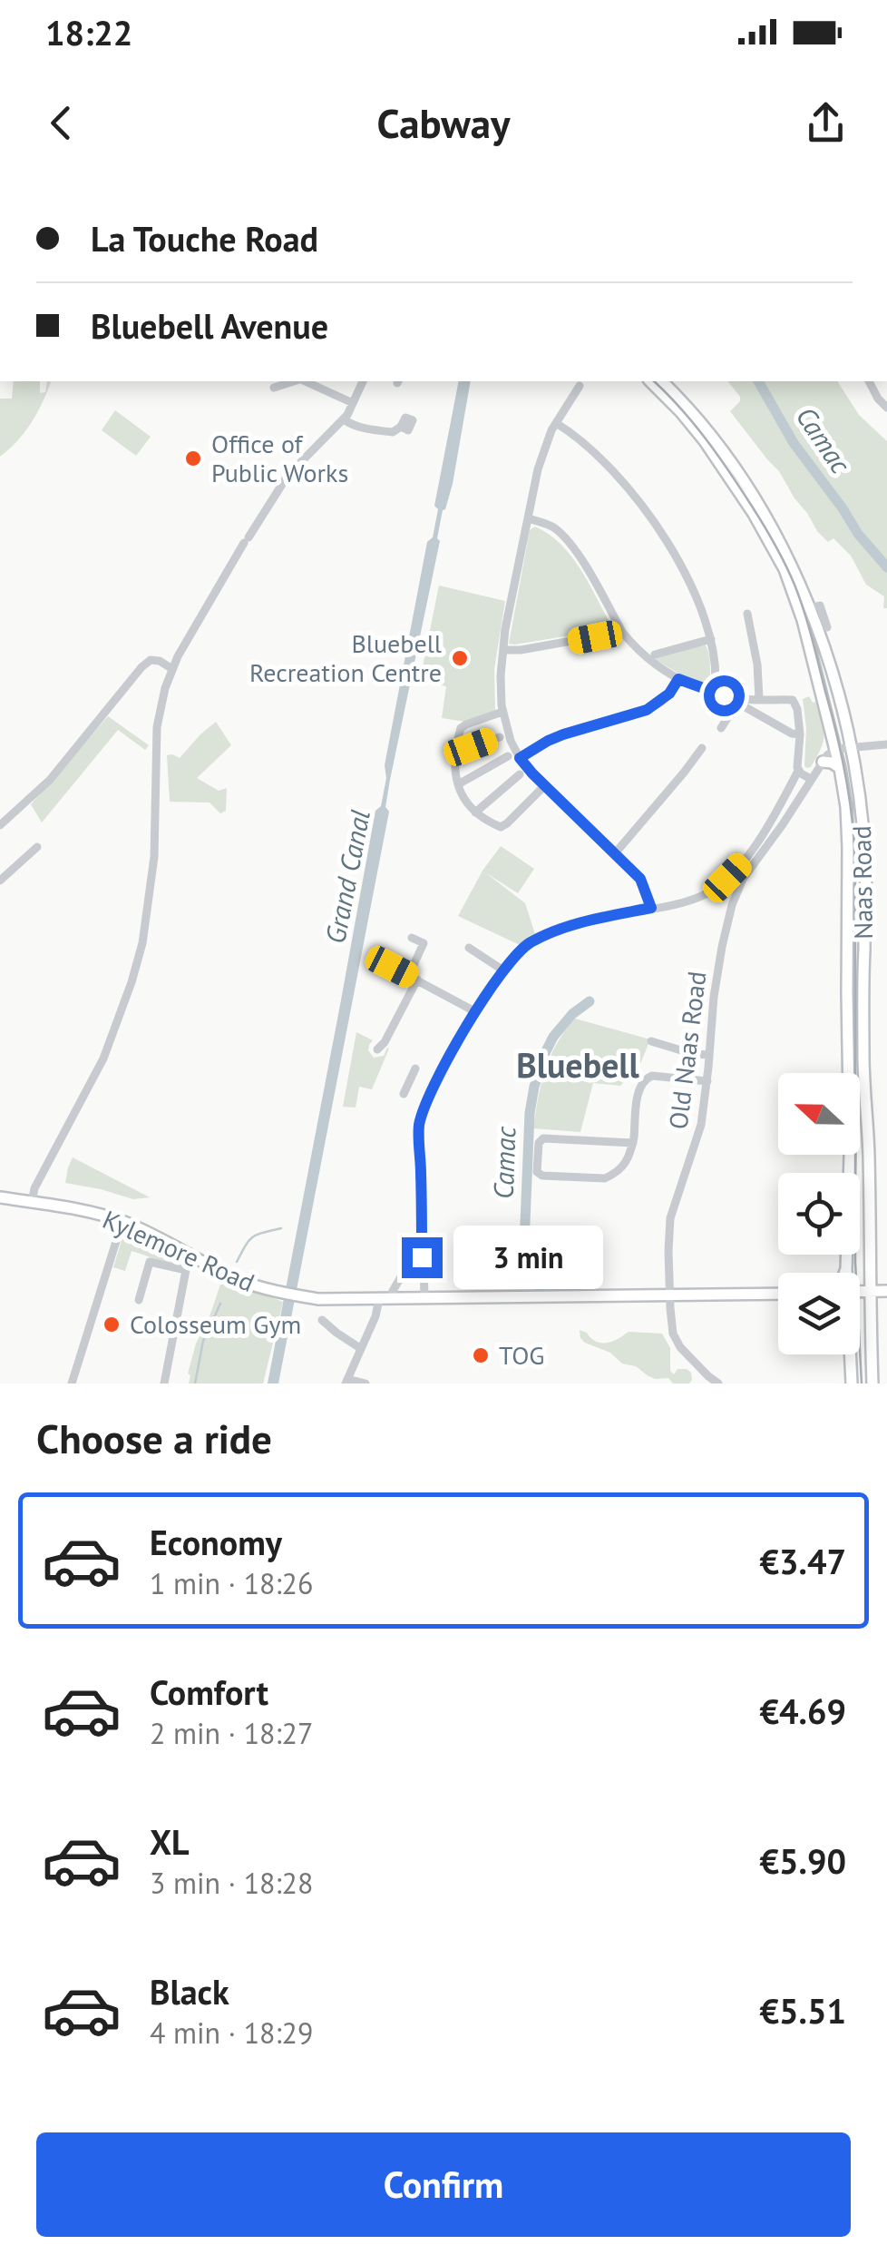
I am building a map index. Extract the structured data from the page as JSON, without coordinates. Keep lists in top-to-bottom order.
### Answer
{
  "streets": {
    "main road": ["Naas Road", "Kylemore Road"],
    "street": ["Old Naas Road"]
  },
  "crossings": [
    ["Naas Road", "Old Naas Road"],
    ["Old Naas Road", "Kylemore Road"]
  ],
  "districts": ["Bluebell"],
  "water": ["Camac", "Grand Canal"],
  "places": [
    "Office of Public Works",
    "Bluebell Recreation Centre",
    "Colosseum Gym",
    "TOG"
  ],
  "north": "left",
  "page": {
    "status": "18:22",
    "header": "Cabway",
    "banner": ["La Touche Road", "Bluebell Avenue"],
    "bubble": "3 min",
    "heading": "Choose a ride",
    "list": [
      {
        "name": "Economy",
        "note": "1 min · 18:26",
        "value": "€3.47"
      },
      {
        "name": "Comfort",
        "note": "2 min · 18:27",
        "value": "€4.69"
      },
      {
        "name": "XL",
        "note": "3 min · 18:28",
        "value": "€5.90"
      },
      {
        "name": "Black",
        "note": "4 min · 18:29",
        "value": "€5.51"
      }
    ],
    "buttons": "Confirm"
  }
}
